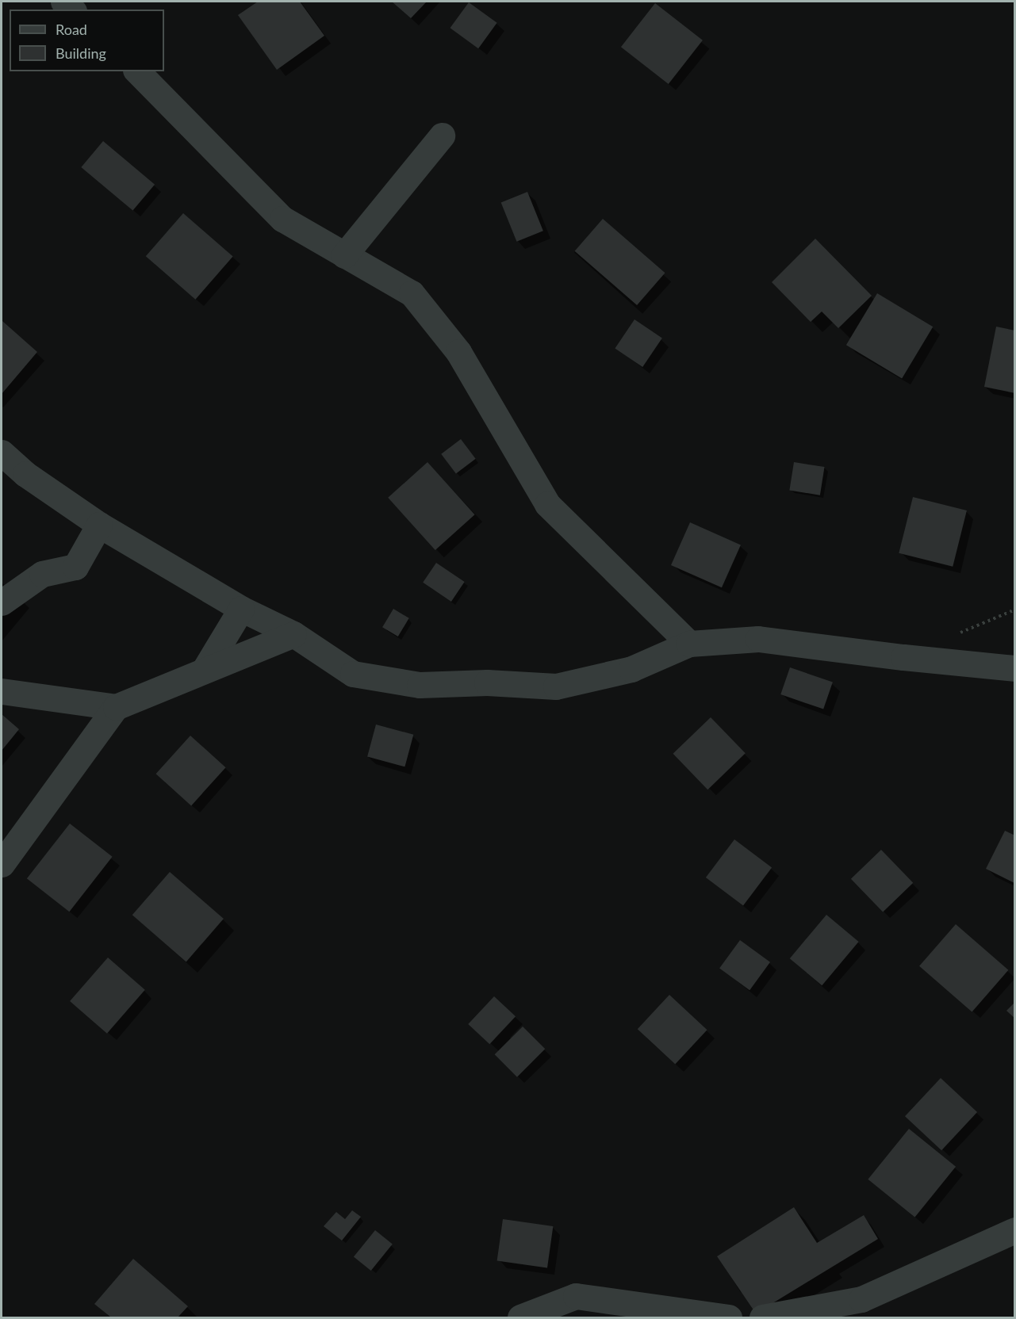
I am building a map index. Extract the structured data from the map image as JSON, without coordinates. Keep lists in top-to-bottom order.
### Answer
{
  "legend": ["Road", "Building"]
}
